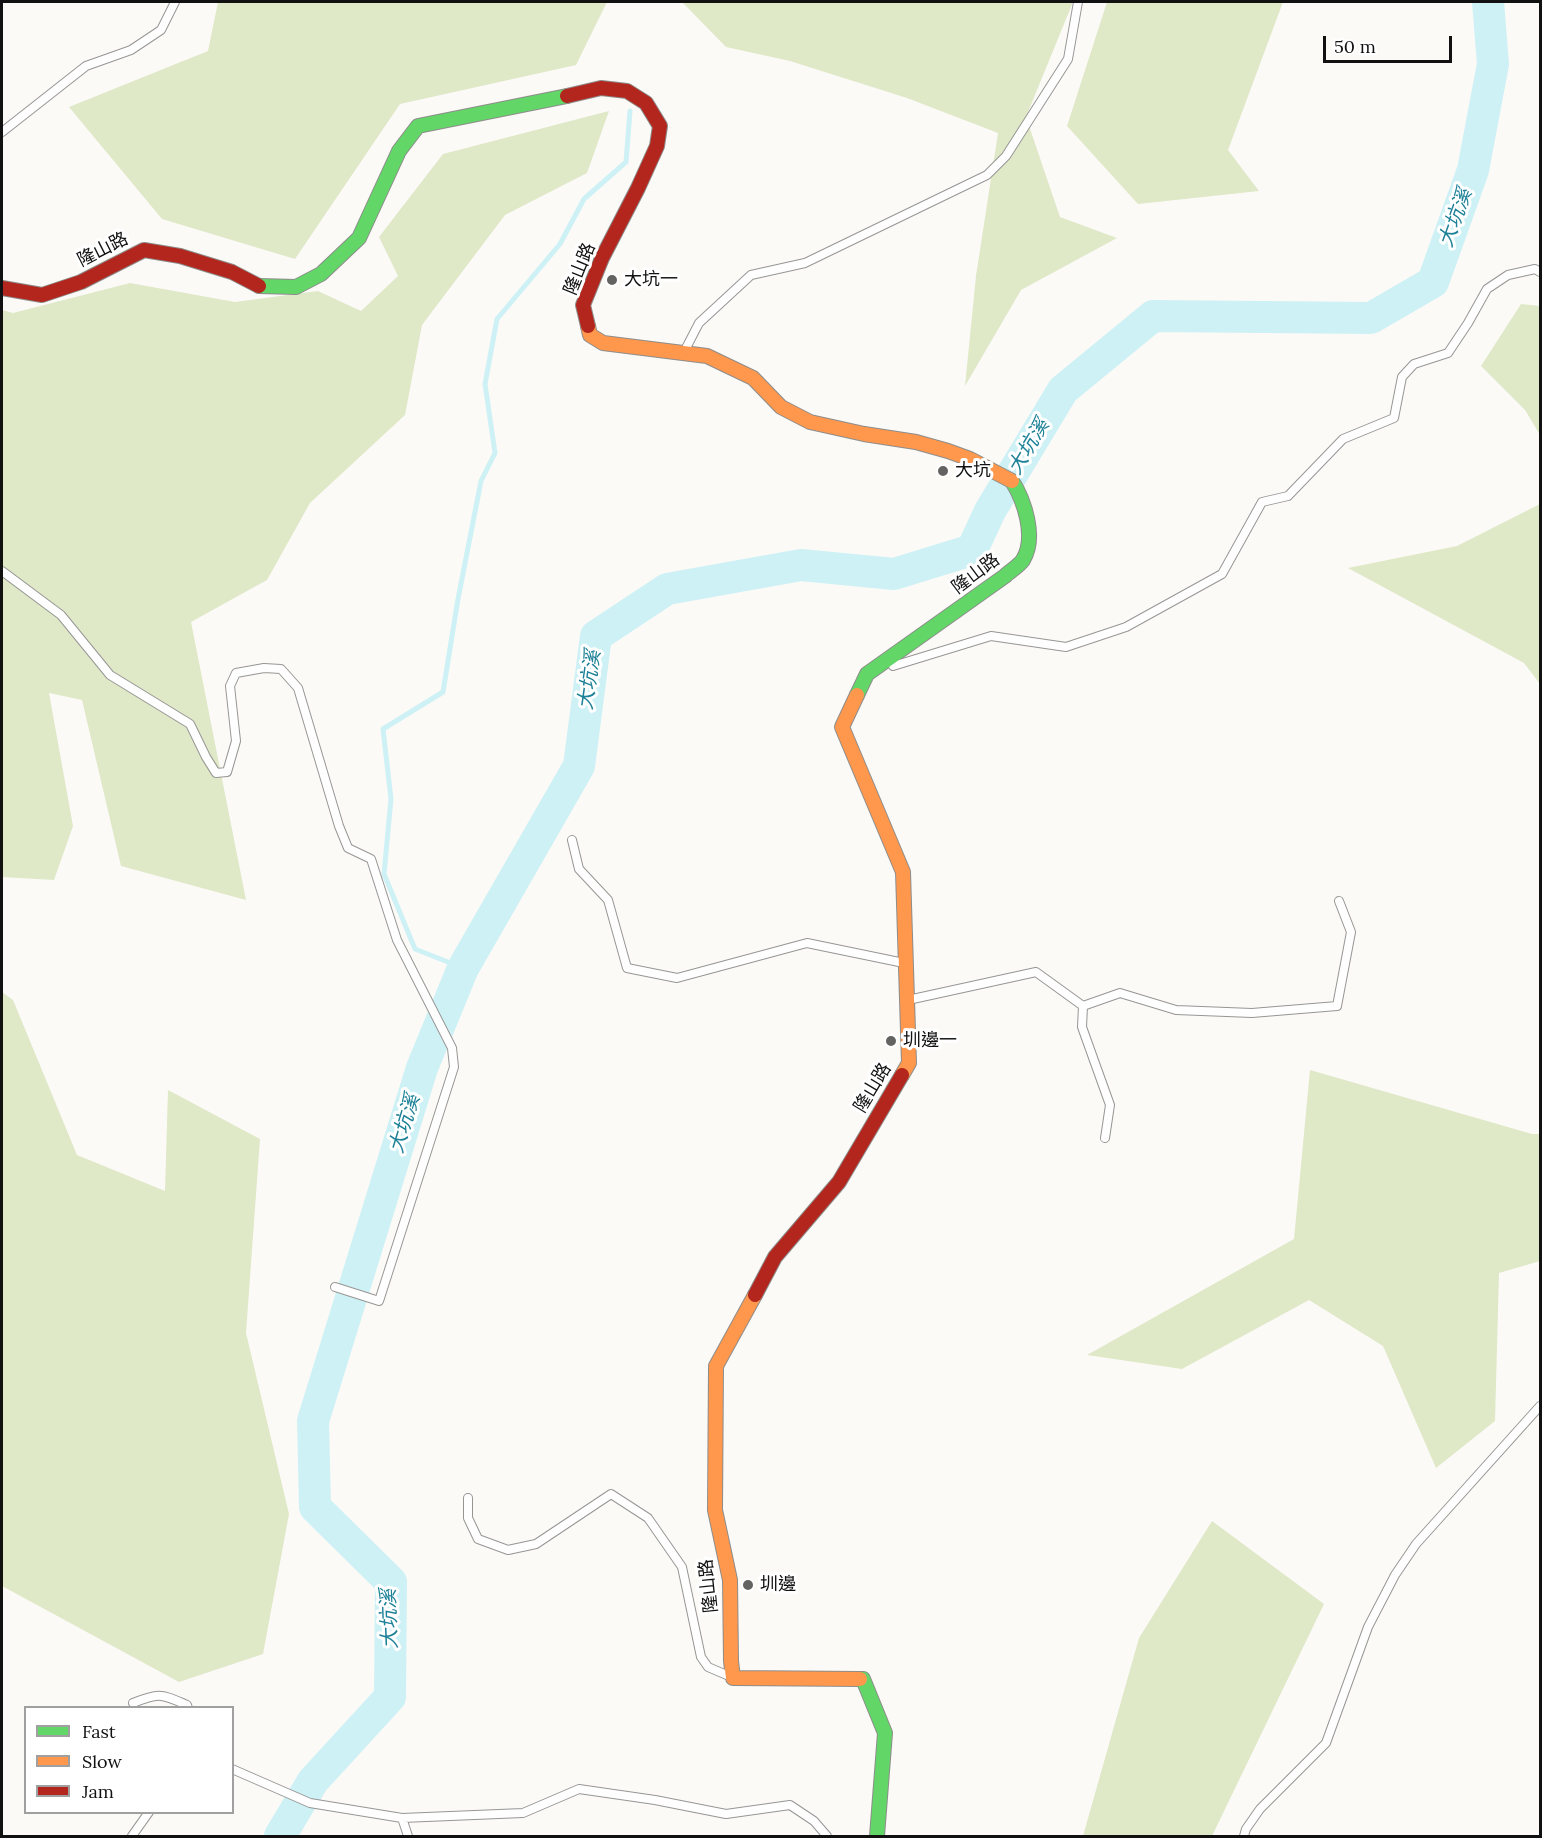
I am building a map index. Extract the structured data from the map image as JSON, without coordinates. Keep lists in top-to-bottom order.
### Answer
{
  "streets": {
    "street": ["隆山路"]
  },
  "water": ["大坑溪"],
  "places": [
    "大坑一",
    "大坑",
    "圳邊一",
    "圳邊"
  ],
  "legend": ["Fast", "Slow", "Jam"],
  "scale_bar": "50 m"
}
